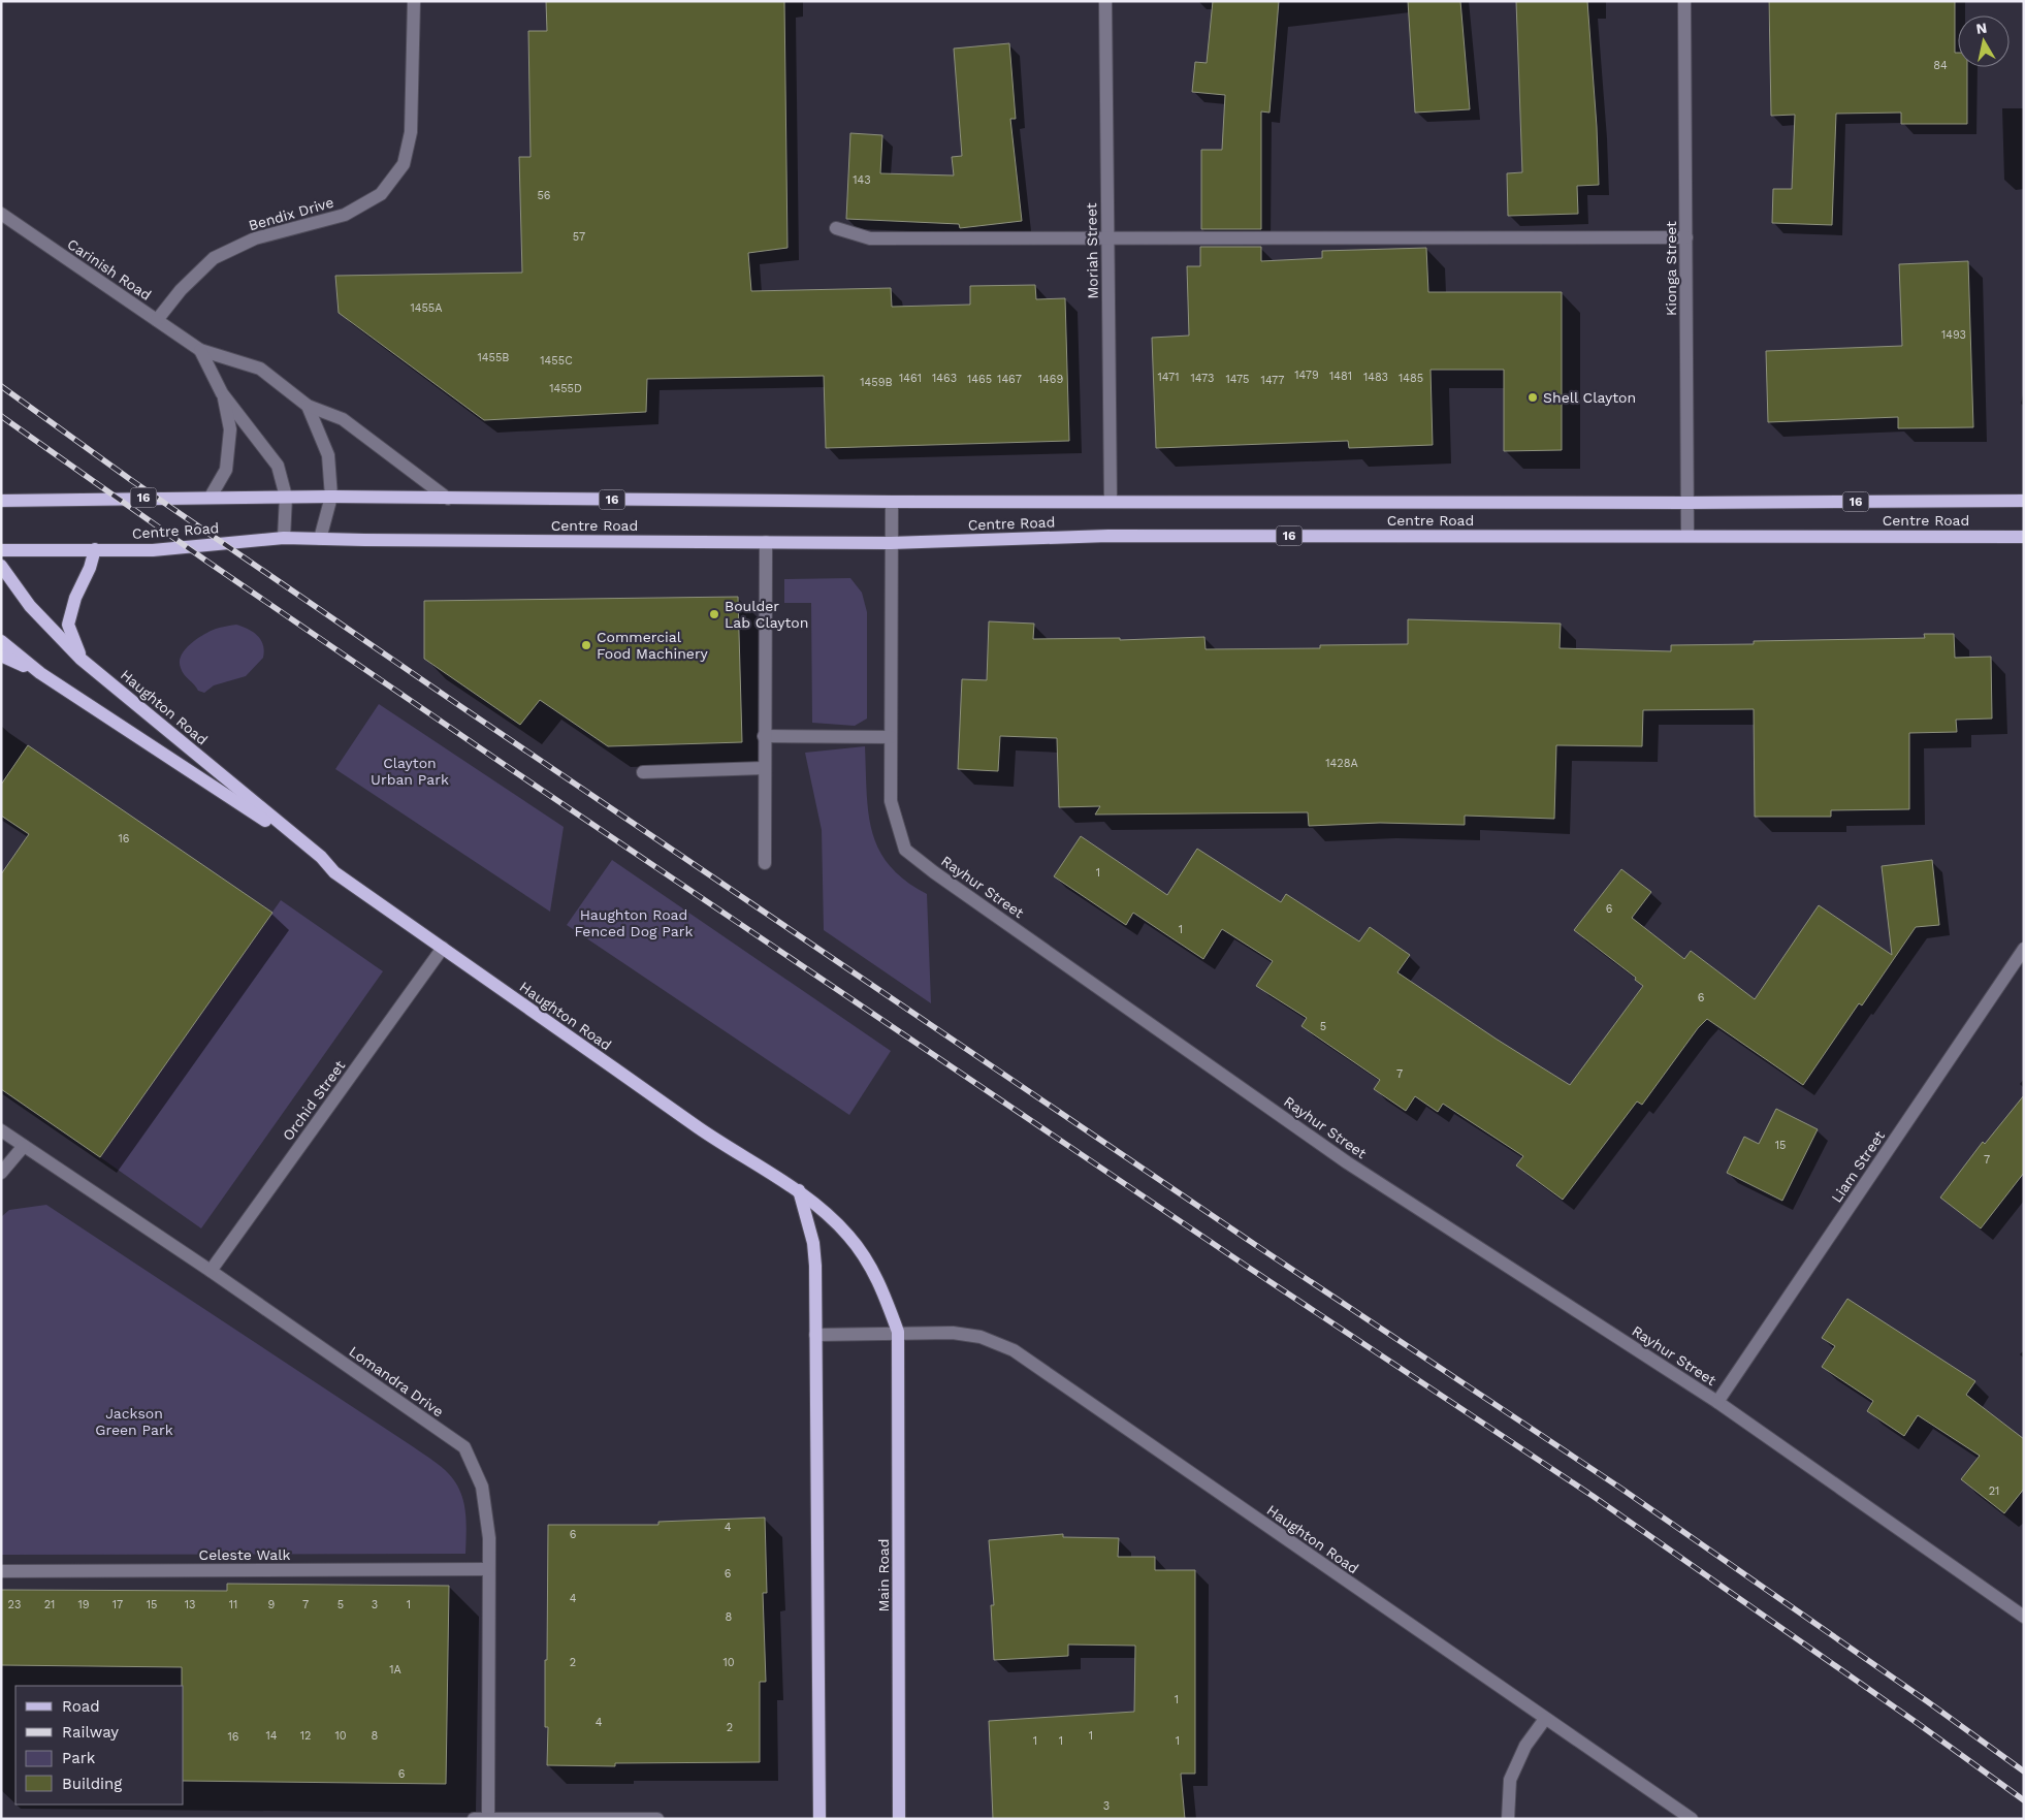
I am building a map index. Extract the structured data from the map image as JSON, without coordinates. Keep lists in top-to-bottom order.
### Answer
{
  "streets": {
    "main road": [
      "16",
      "Centre Road",
      "Haughton Road",
      "Main Road"
    ],
    "street": [
      "Bendix Drive",
      "Moriah Street",
      "Kionga Street",
      "Carinish Road",
      "Rayhur Street",
      "Orchid Street",
      "Liam Street",
      "Lomandra Drive",
      "Celeste Walk"
    ]
  },
  "crossings": [
    ["Bendix Drive", "Carinish Road"],
    ["Moriah Street", "Centre Road"],
    ["Kionga Street", "Centre Road"],
    ["Carinish Road", "Centre Road"],
    ["Centre Road", "Rayhur Street"],
    ["Haughton Road", "Orchid Street"],
    ["Haughton Road", "Main Road"],
    ["Rayhur Street", "Liam Street"],
    ["Orchid Street", "Lomandra Drive"],
    ["Lomandra Drive", "Celeste Walk"]
  ],
  "parks": ["Clayton Urban Park", "Haughton Road Fenced Dog Park", "Jackson Green Park"],
  "places": ["Shell Clayton", "Boulder Lab Clayton", "Commercial Food Machinery"],
  "house_numbers": [
    "84",
    "143",
    "56",
    "57",
    "1455A",
    "1493",
    "1455B",
    "1455C",
    "1479",
    "1481",
    "1471",
    "1483",
    "1461",
    "1463",
    "1473",
    "1485",
    "1465",
    "1467",
    "1469",
    "1475",
    "1477",
    "1459B",
    "1455D",
    "1428A",
    "16",
    "1",
    "6",
    "1",
    "6",
    "5",
    "7",
    "15",
    "7",
    "21",
    "4",
    "6",
    "6",
    "4",
    "23",
    "21",
    "19",
    "17",
    "15",
    "13",
    "11",
    "9",
    "7",
    "5",
    "3",
    "1",
    "8",
    "2",
    "10",
    "1A",
    "1",
    "4",
    "2",
    "14",
    "12",
    "10",
    "8",
    "1",
    "16",
    "1",
    "1",
    "1",
    "6",
    "3"
  ],
  "legend": [
    "Road",
    "Railway",
    "Park",
    "Building"
  ],
  "north": "top"
}
